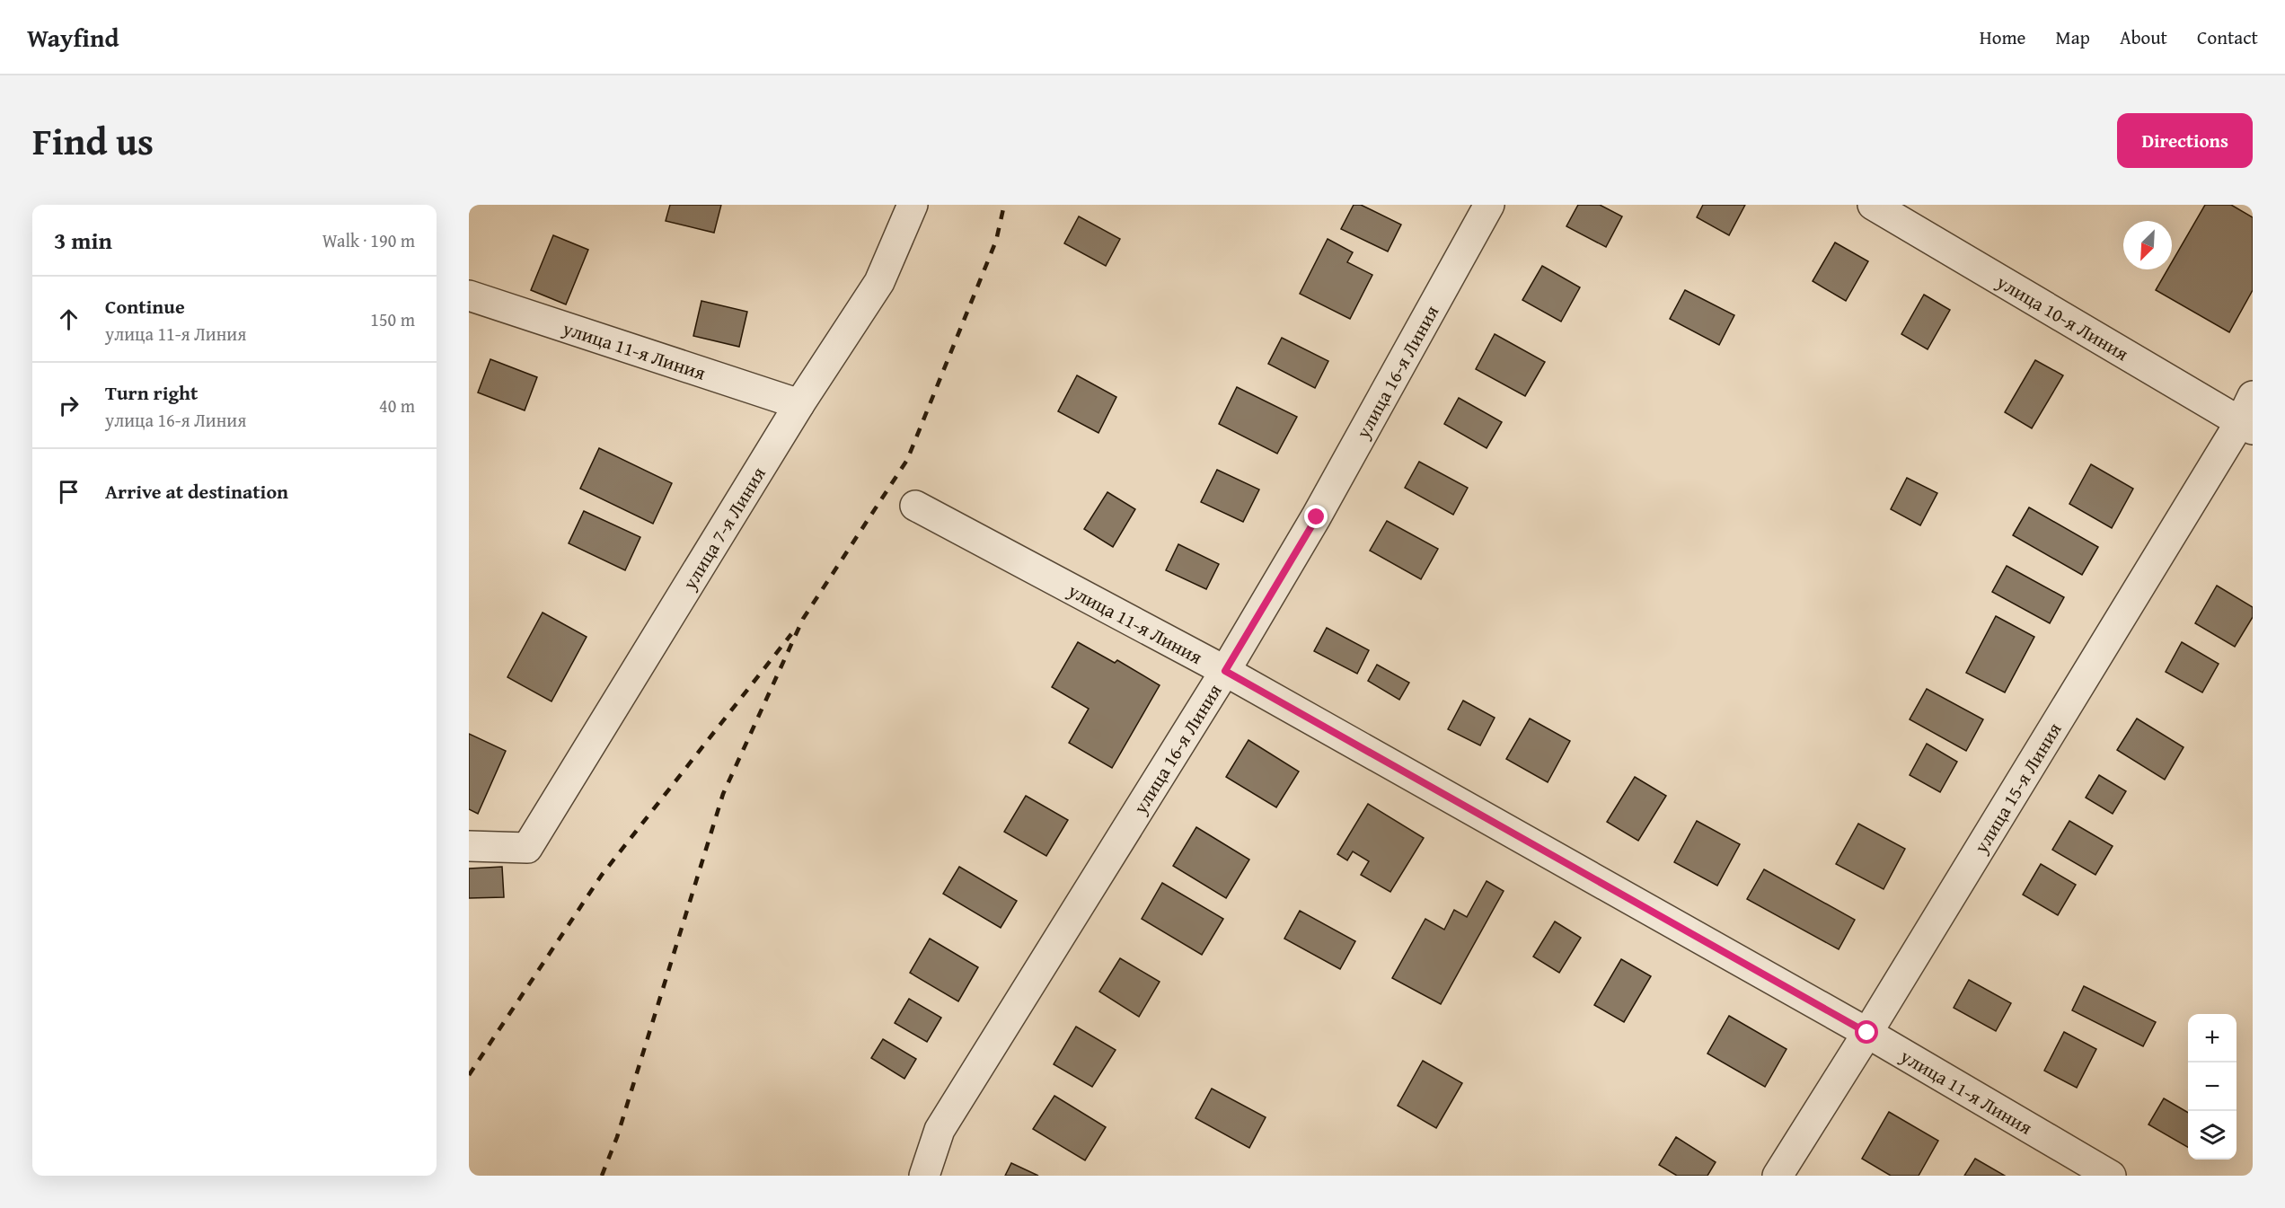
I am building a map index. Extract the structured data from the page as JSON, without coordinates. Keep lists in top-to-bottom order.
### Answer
{
  "streets": {
    "street": [
      "улица 10-я Линия",
      "улица 11-я Линия",
      "улица 16-я Линия",
      "улица 7-я Линия",
      "улица 15-я Линия"
    ]
  },
  "crossings": [
    ["улица 10-я Линия", "улица 15-я Линия"],
    ["улица 11-я Линия", "улица 16-я Линия"],
    ["улица 11-я Линия", "улица 7-я Линия"],
    ["улица 11-я Линия", "улица 15-я Линия"]
  ],
  "north": "bottom left",
  "page": {
    "header": "Wayfind",
    "nav": [
      "Home",
      "Map",
      "About",
      "Contact"
    ],
    "title": "Find us",
    "buttons": "Directions",
    "heading": ["3 min", "Walk · 190 m"],
    "list": [
      ["Continue", "улица 11-я Линия", "150 m"],
      ["Turn right", "улица 16-я Линия", "40 m"],
      "Arrive at destination"
    ],
    "map_buttons": ["+", "−"]
  }
}
